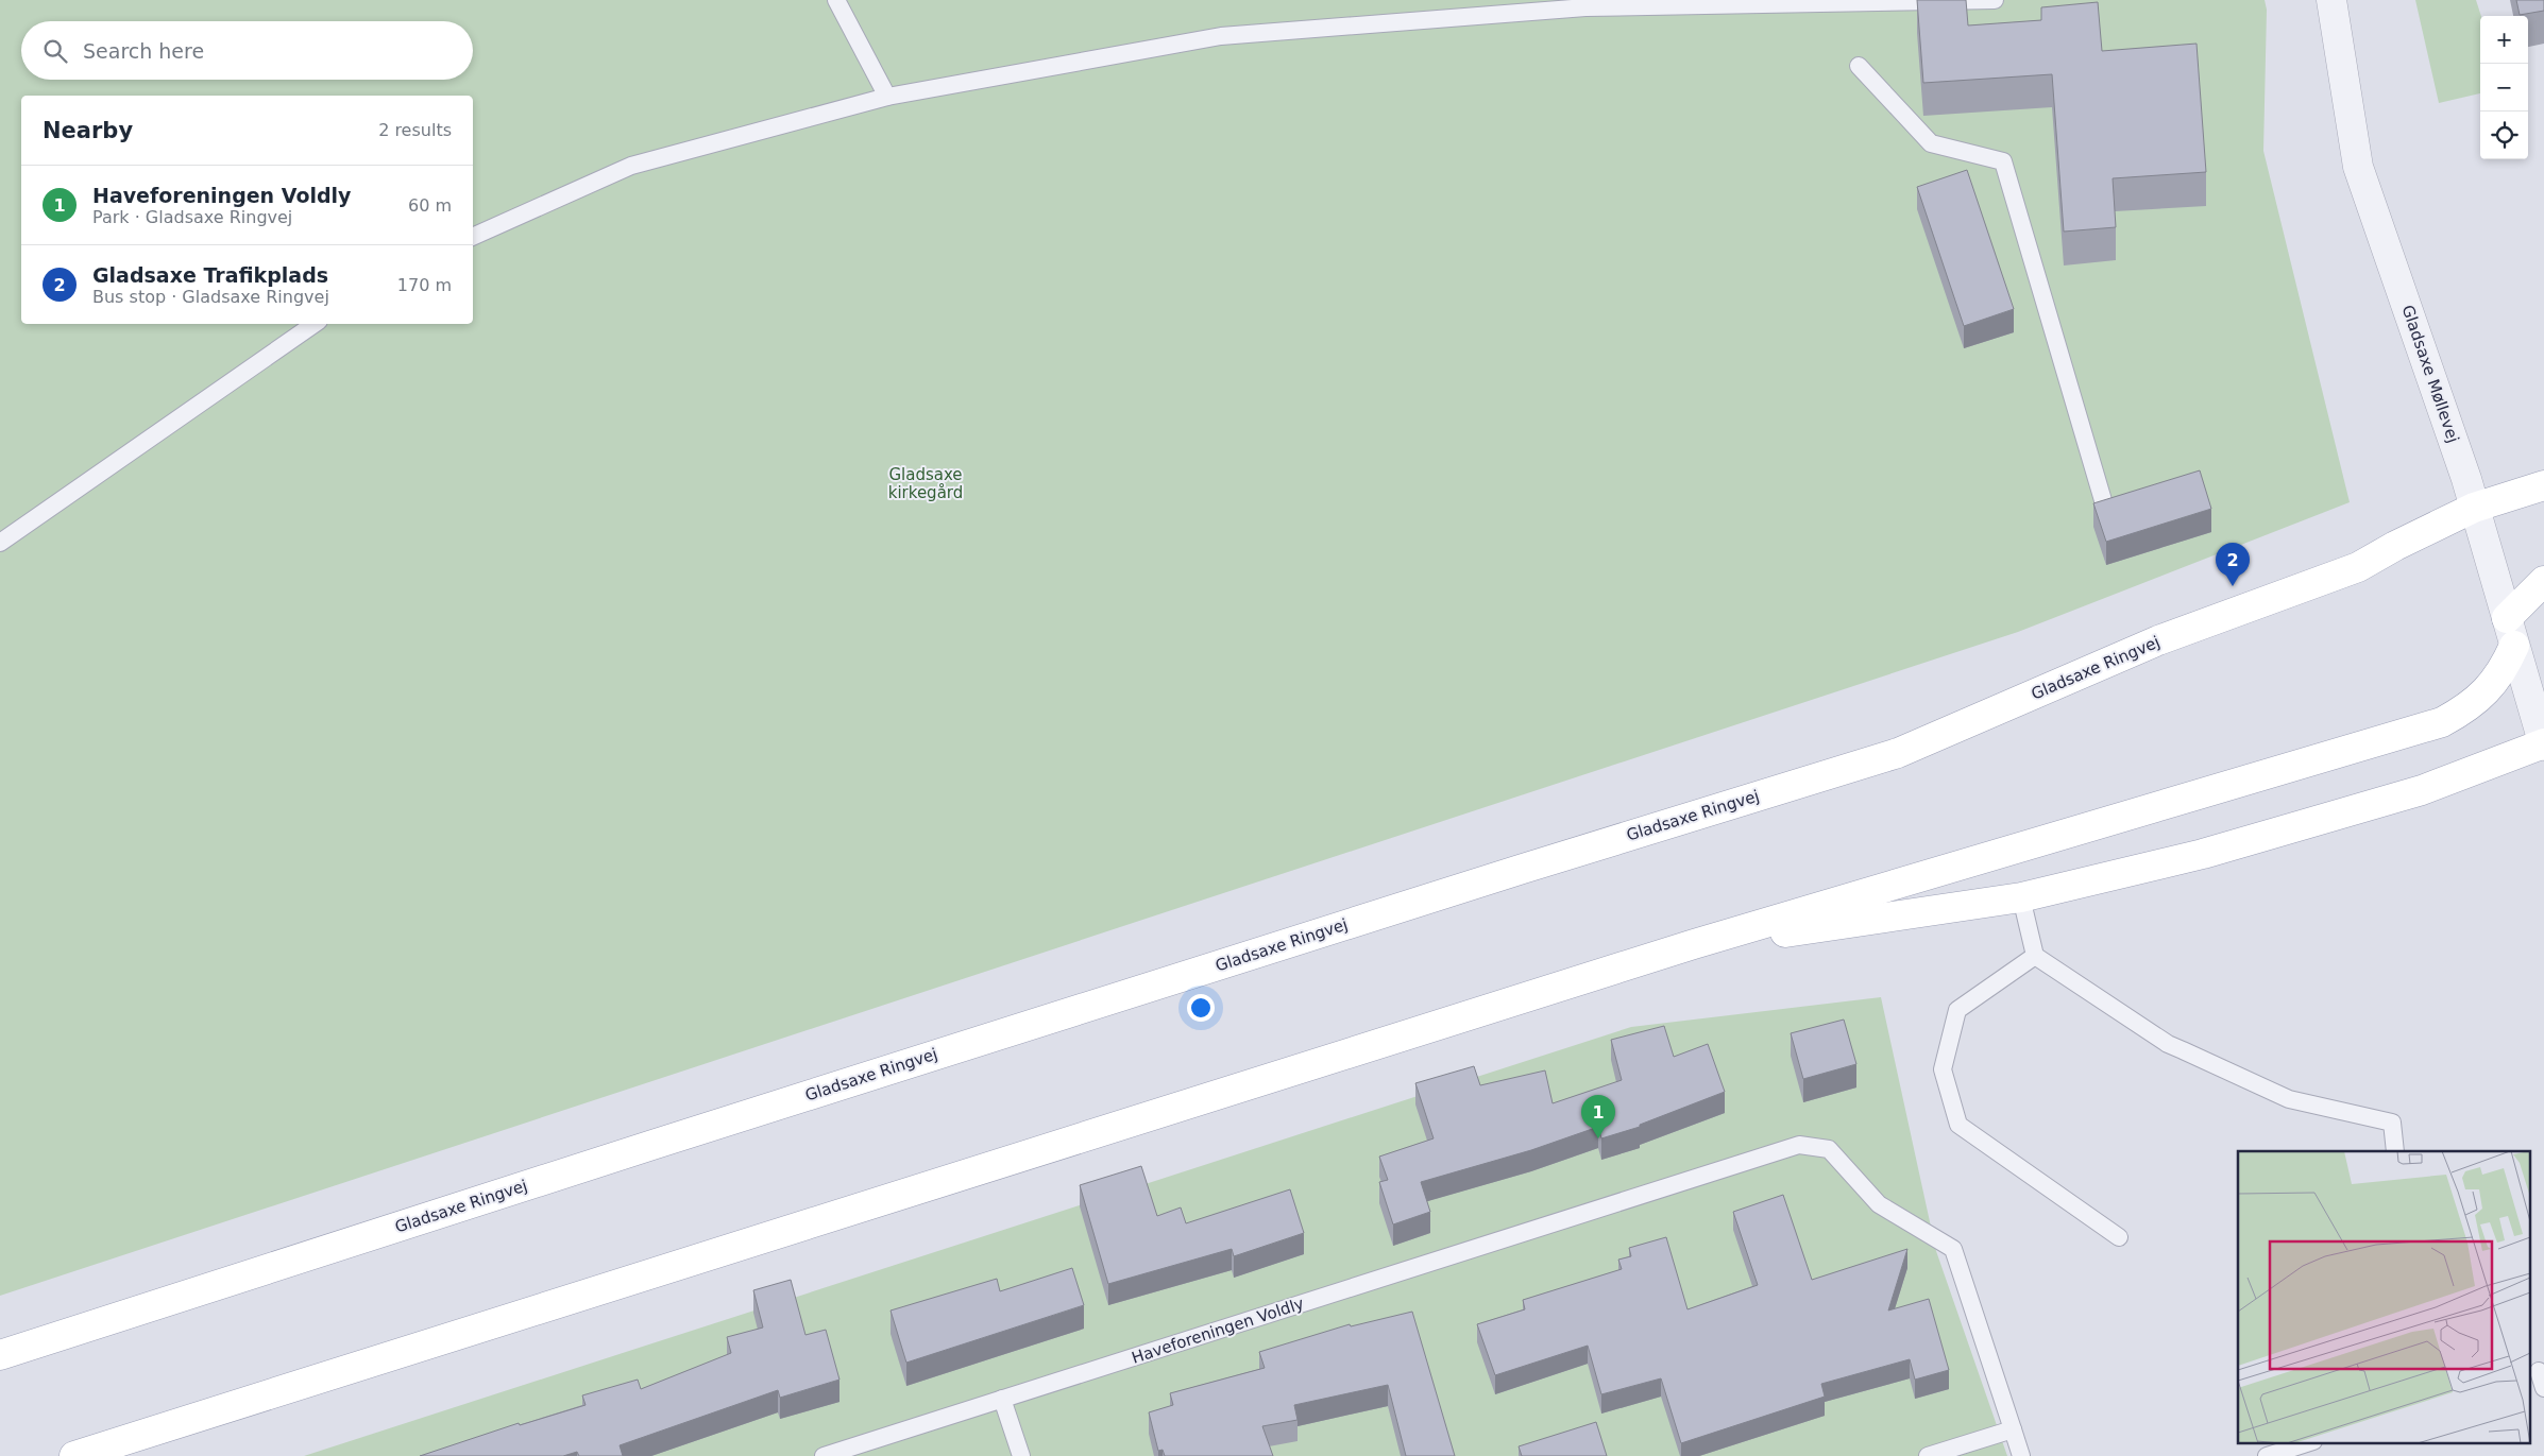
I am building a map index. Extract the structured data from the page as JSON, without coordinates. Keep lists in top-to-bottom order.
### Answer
{
  "streets": {
    "main road": ["Gladsaxe Ringvej"],
    "street": ["Gladsaxe Møllevej"],
    "lane": ["Haveforeningen Voldly"]
  },
  "crossings": [
    ["Gladsaxe Møllevej", "Gladsaxe Ringvej"]
  ],
  "parks": ["Gladsaxe kirkegård"],
  "page": {
    "map_buttons": ["+", "−"],
    "search": "Search here",
    "heading": ["Nearby", "2 results"],
    "list": [
      {
        "mark": "1",
        "name": "Haveforeningen Voldly",
        "note": "Park · Gladsaxe Ringvej",
        "value": "60 m"
      },
      {
        "mark": "2",
        "name": "Gladsaxe Trafikplads",
        "note": "Bus stop · Gladsaxe Ringvej",
        "value": "170 m"
      }
    ],
    "pins": ["2", "1"]
  }
}
